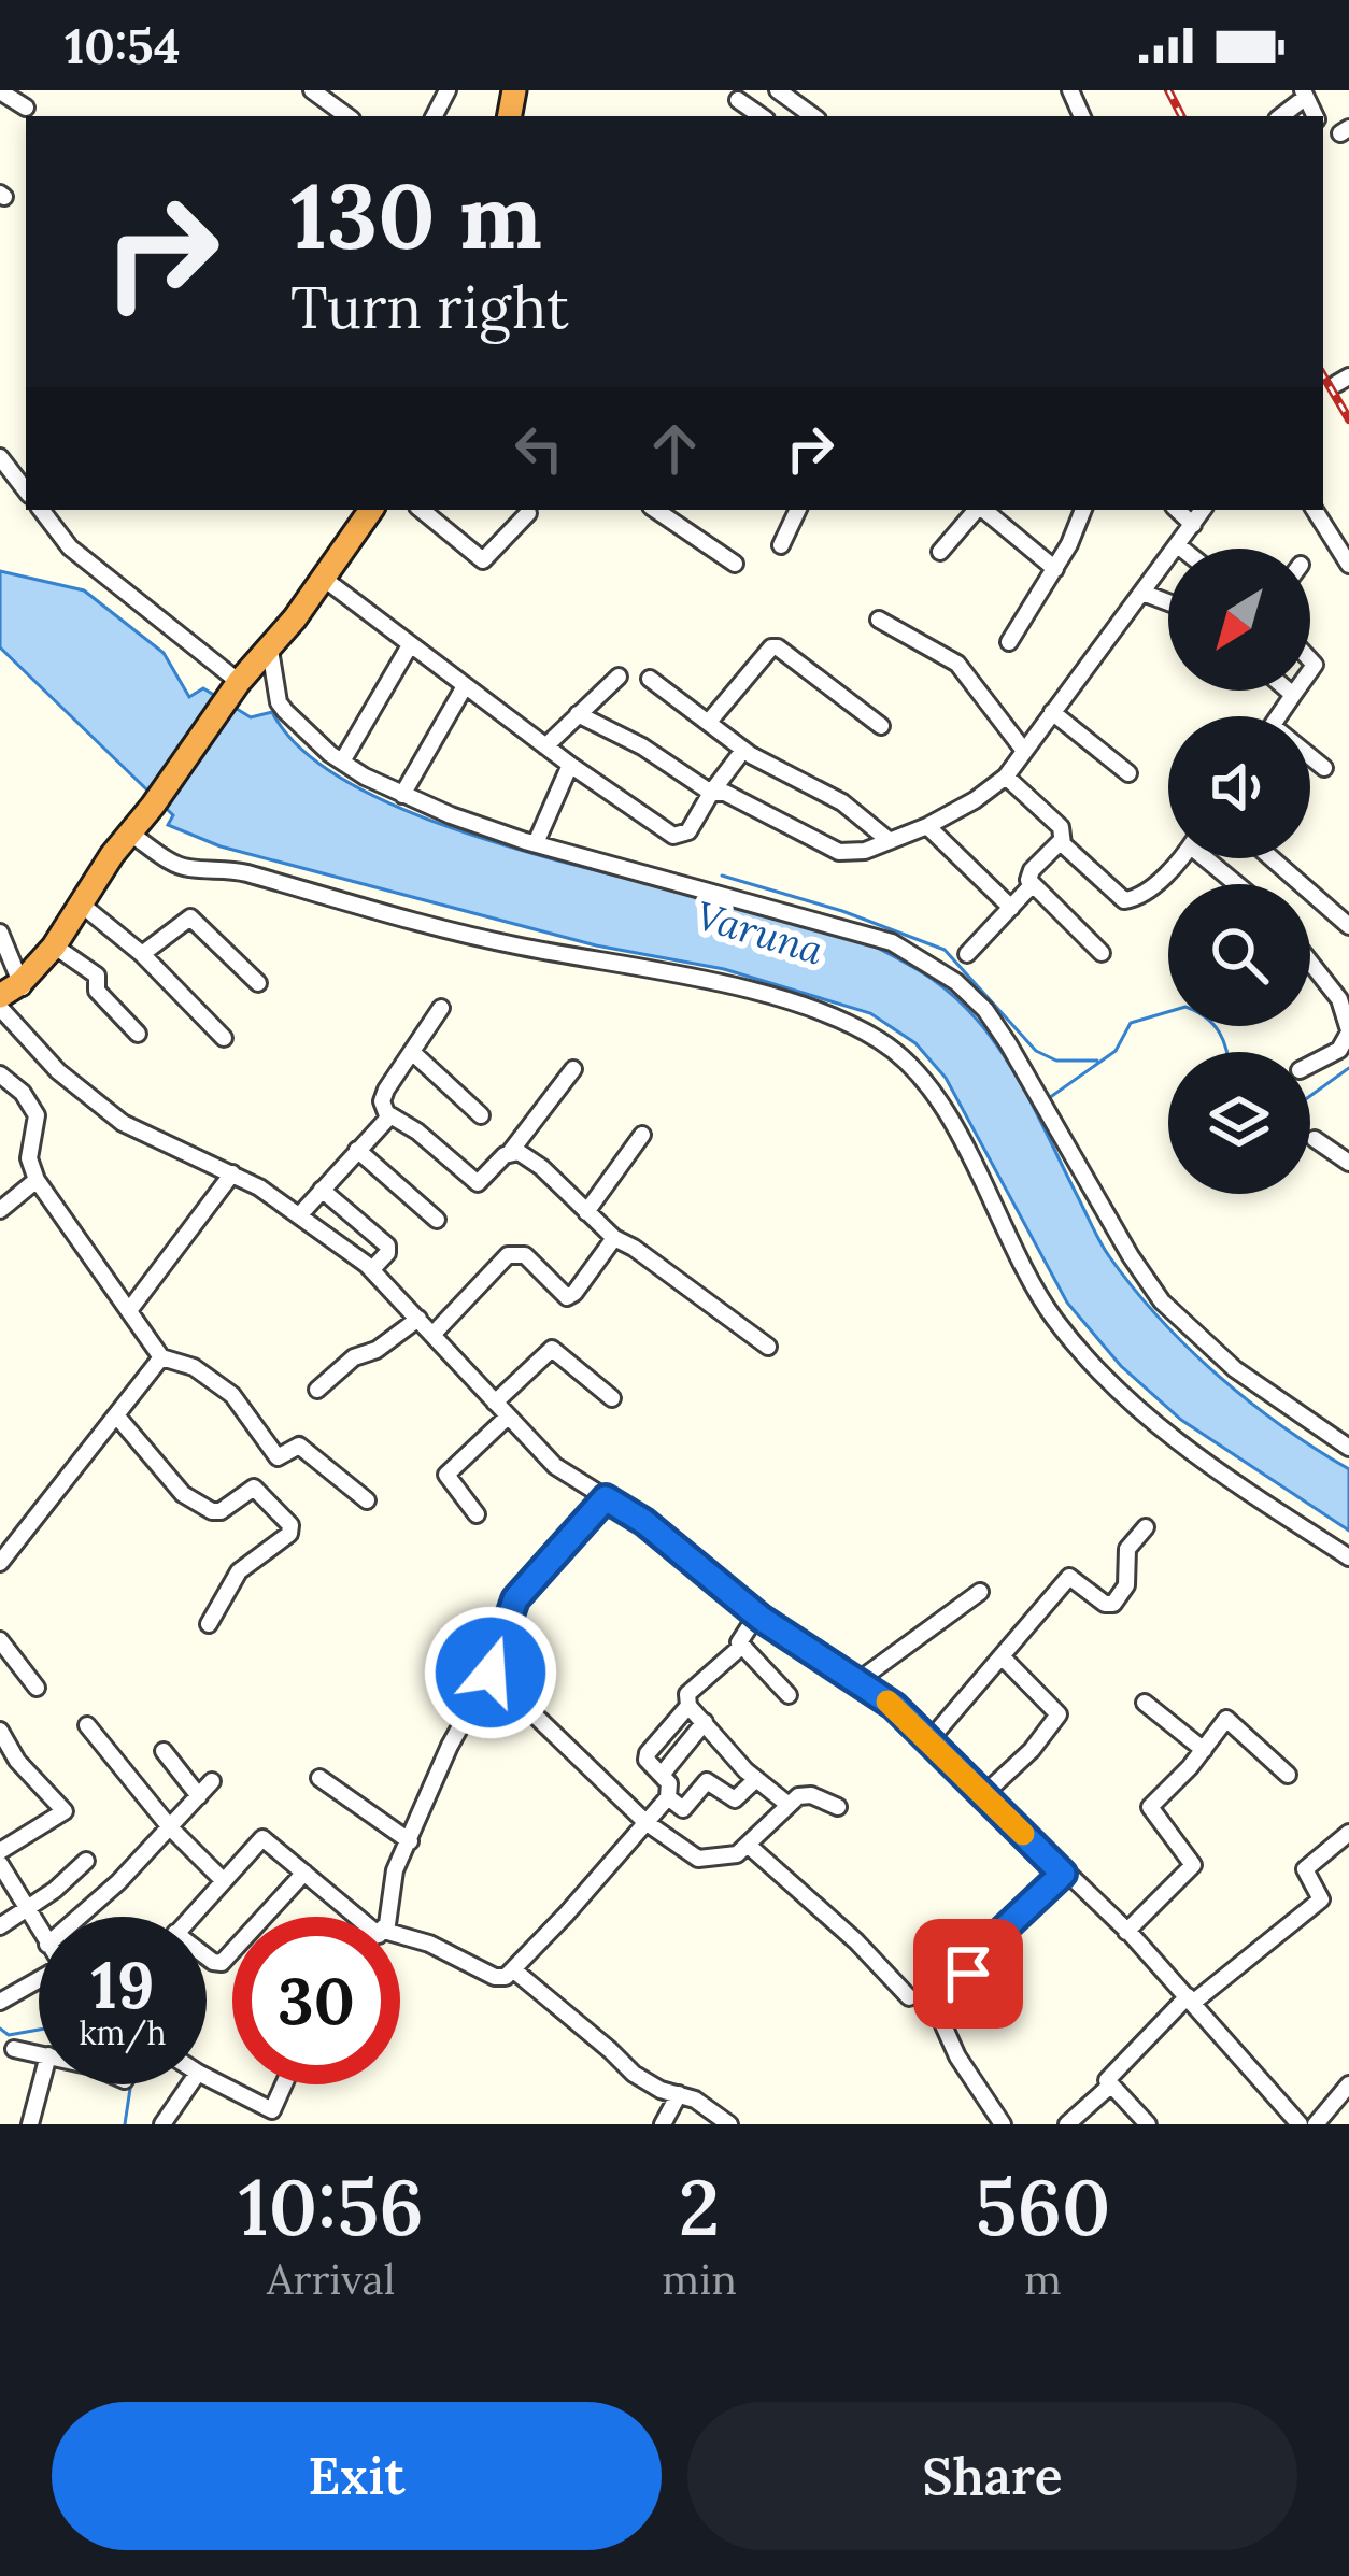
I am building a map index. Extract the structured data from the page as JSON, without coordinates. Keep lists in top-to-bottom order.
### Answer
{
  "water": ["Varuna"],
  "north": "bottom left",
  "page": {
    "status": "10:54",
    "turn": ["130 m", "Turn right"],
    "speed": "19 km/h",
    "limit": "30",
    "eta": [
      "10:56",
      "Arrival",
      "2",
      "min",
      "560",
      "m"
    ],
    "buttons": ["Exit", "Share"]
  }
}
